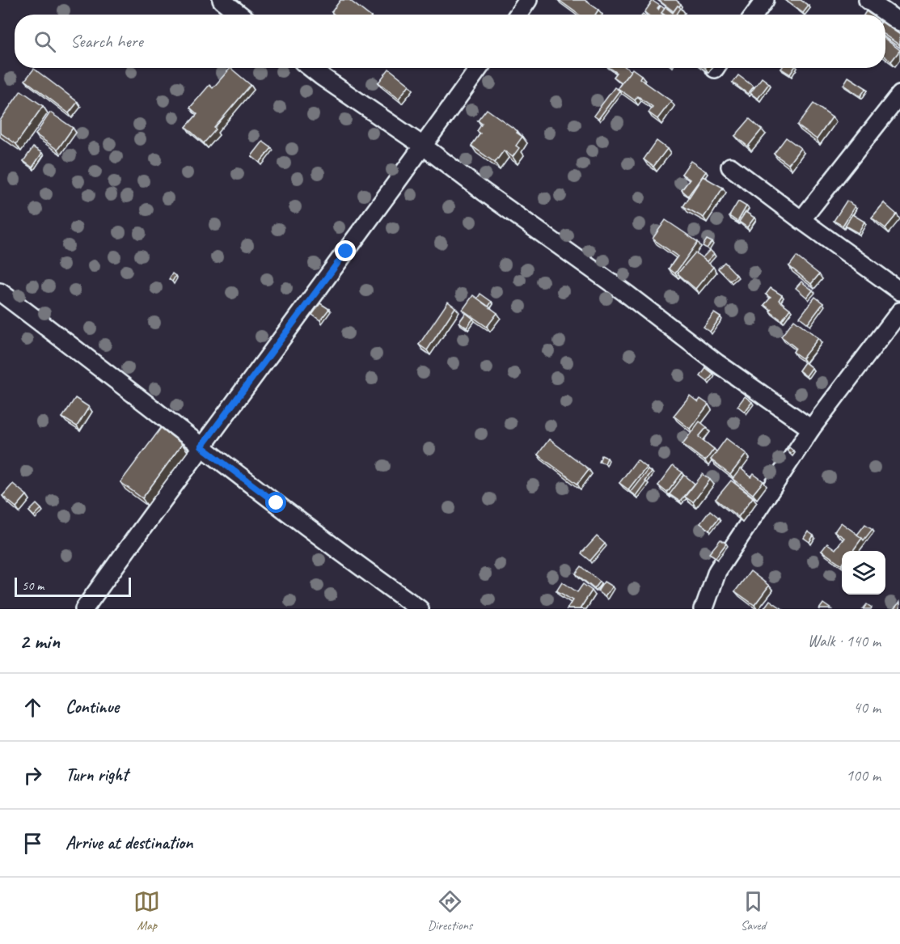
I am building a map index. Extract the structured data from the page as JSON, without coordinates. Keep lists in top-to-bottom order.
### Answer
{
  "scale_bar": "50 m",
  "page": {
    "search": "Search here",
    "scale": "50 m",
    "heading": ["2 min", "Walk · 140 m"],
    "list": [
      ["Continue", "40 m"],
      ["Turn right", "100 m"],
      "Arrive at destination"
    ],
    "nav": ["Map", "Directions", "Saved"]
  }
}
